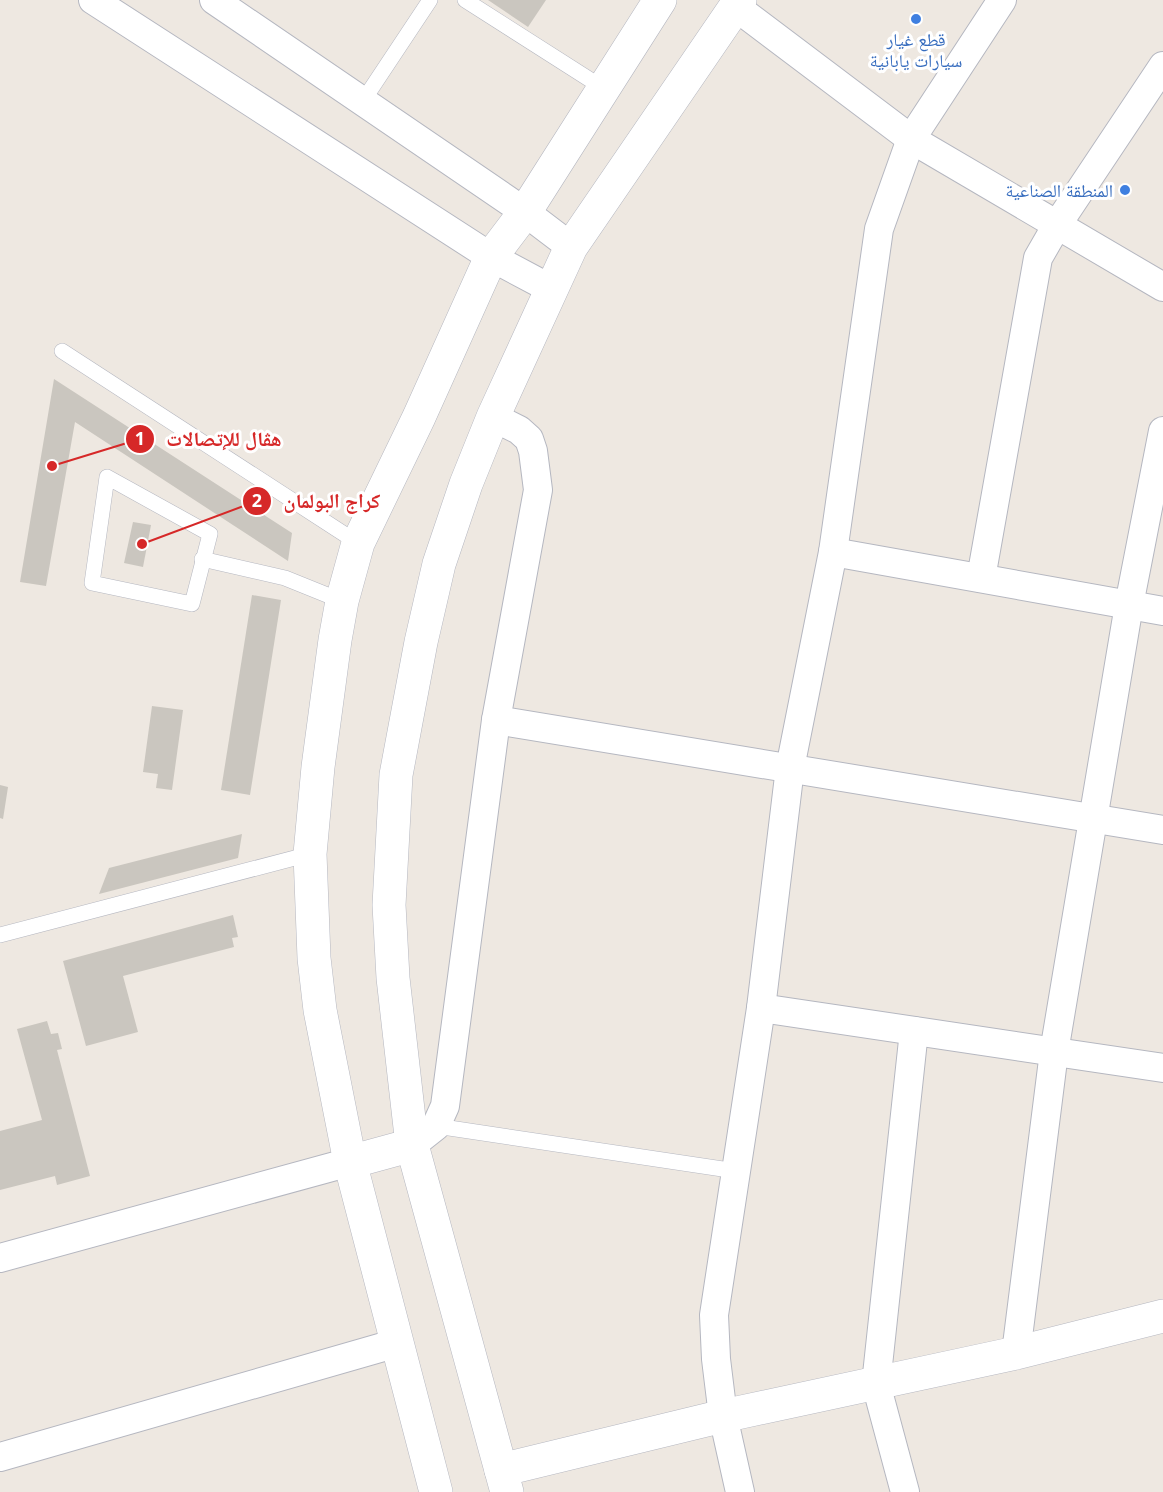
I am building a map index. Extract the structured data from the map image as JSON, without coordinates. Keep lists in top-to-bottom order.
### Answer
{
  "places": [
    "قطع غيار سيارات يابانية",
    "المنطقة الصناعية",
    "هڤال للإتصالات",
    "كراج البولمان"
  ]
}
